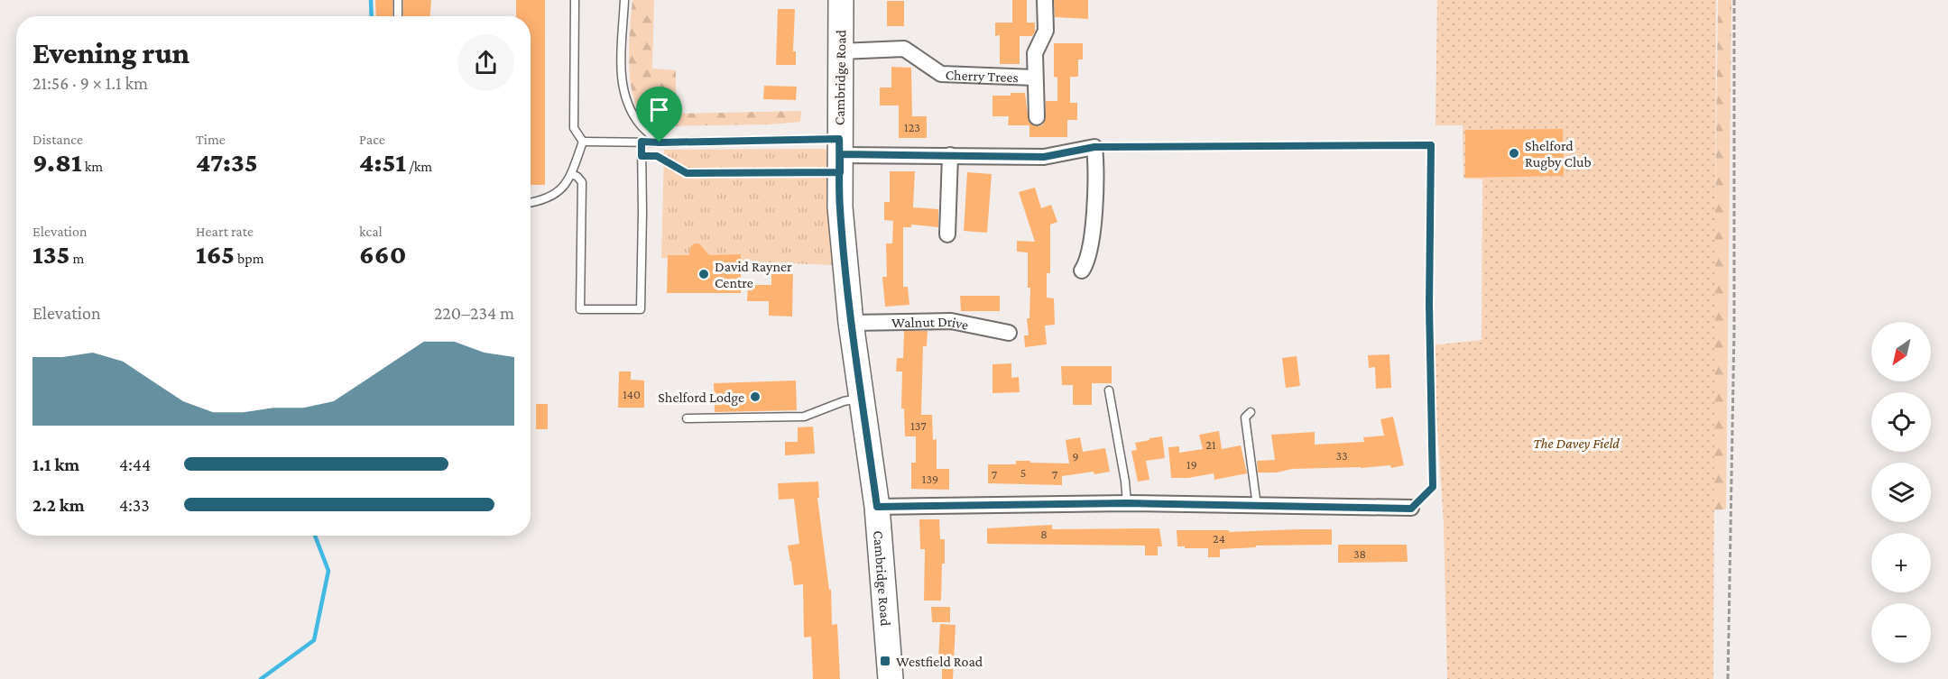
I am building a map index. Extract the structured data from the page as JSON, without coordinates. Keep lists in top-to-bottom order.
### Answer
{
  "streets": {
    "main road": ["Cambridge Road"],
    "street": ["Cherry Trees", "Walnut Drive"]
  },
  "crossings": [
    ["Cherry Trees", "Cambridge Road"],
    ["Cambridge Road", "Walnut Drive"]
  ],
  "parks": ["The Davey Field"],
  "places": {
    "other": ["Shelford Rugby Club", "David Rayner Centre", "Shelford Lodge"],
    "transit": ["Westfield Road"]
  },
  "house_numbers": [
    "123",
    "140",
    "137",
    "21",
    "33",
    "9",
    "19",
    "5",
    "7",
    "7",
    "139",
    "8",
    "24",
    "38"
  ],
  "north": "bottom left",
  "page": {
    "heading": ["Evening run", "21:56 · 9 × 1.1 km"],
    "stats": [
      ["Distance", "9.81 km"],
      ["Time", "47:35"],
      ["Pace", "4:51 /km"],
      ["Elevation", "135 m"],
      ["Heart rate", "165 bpm"],
      ["kcal", "660"]
    ],
    "chart": ["Elevation", "220–234 m"],
    "map_buttons": ["+", "−"],
    "list": [
      {
        "name": "1.1 km",
        "note": "4:44"
      },
      {
        "name": "2.2 km",
        "note": "4:33"
      }
    ]
  }
}
